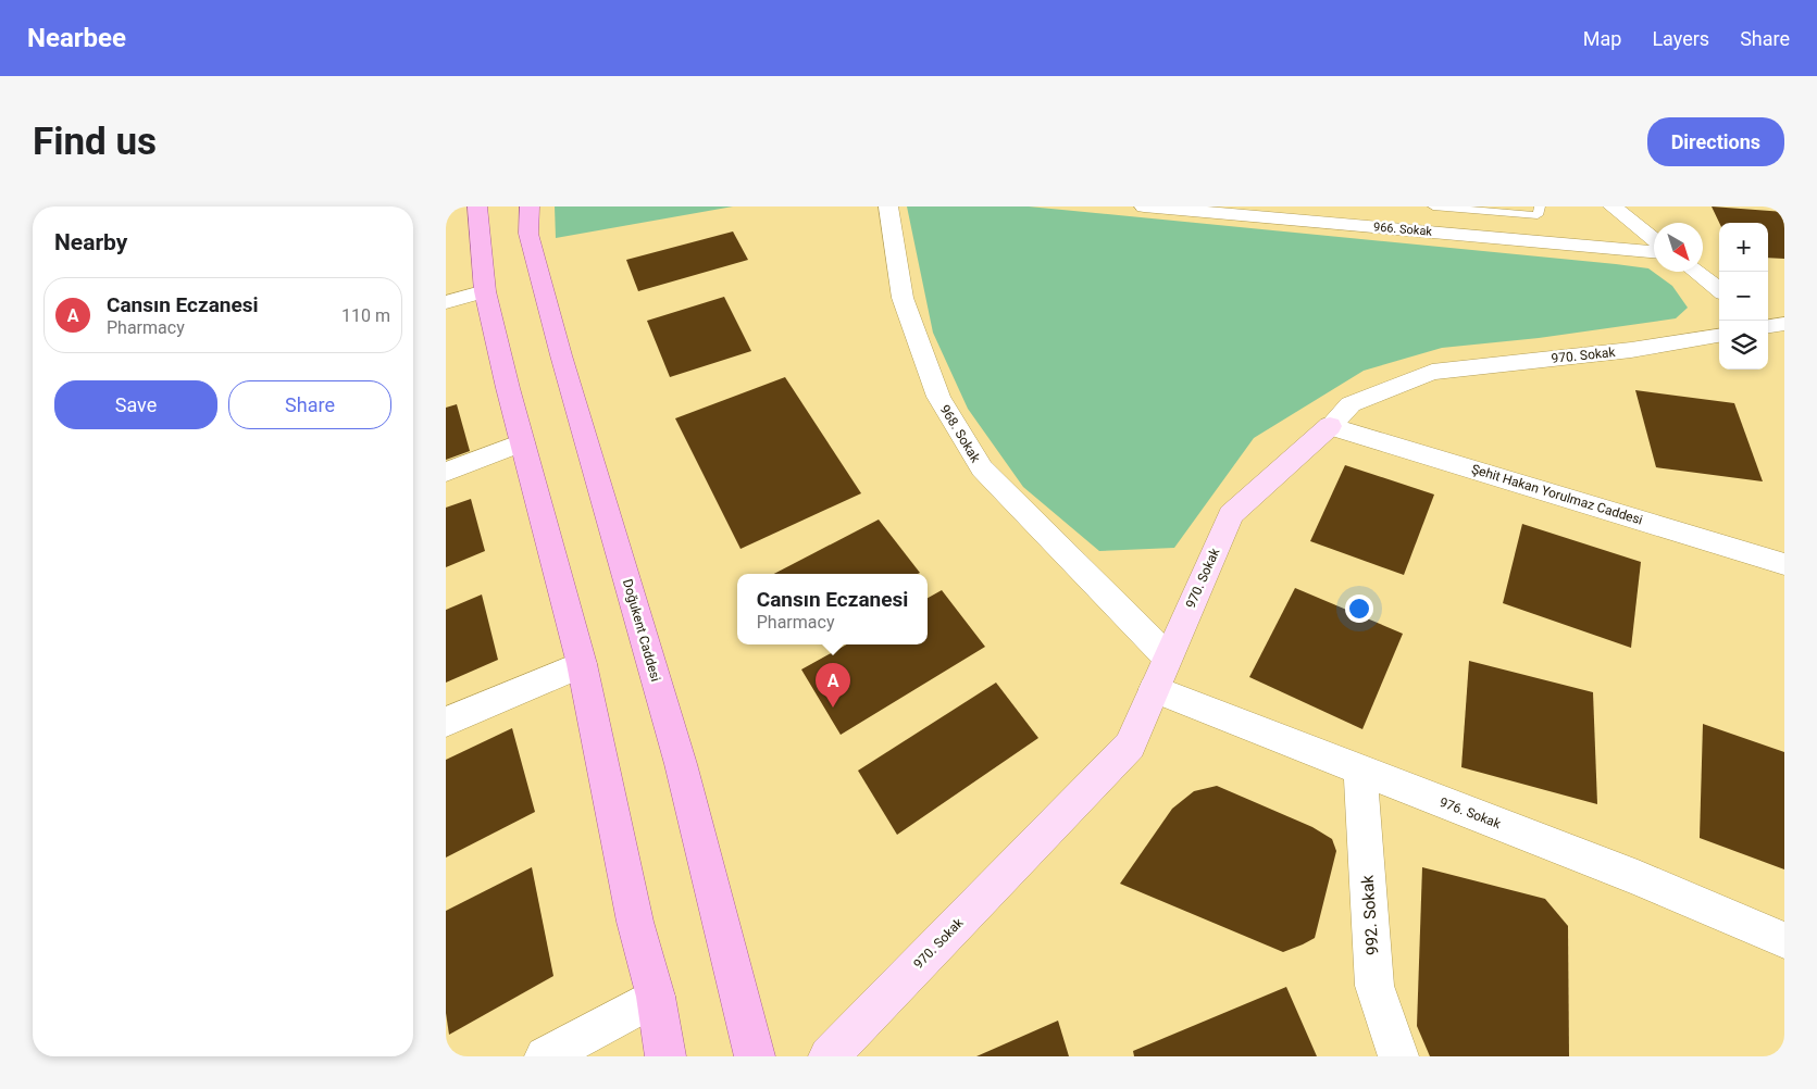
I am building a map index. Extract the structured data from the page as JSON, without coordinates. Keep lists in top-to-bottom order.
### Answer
{
  "streets": {
    "main road": ["970. Sokak", "Doğukent Caddesi"],
    "street": [
      "966. Sokak",
      "968. Sokak",
      "Şehit Hakan Yorulmaz Caddesi",
      "976. Sokak",
      "992. Sokak"
    ]
  },
  "crossings": [
    ["970. Sokak", "968. Sokak"],
    ["970. Sokak", "Şehit Hakan Yorulmaz Caddesi"],
    ["970. Sokak", "976. Sokak"],
    ["976. Sokak", "992. Sokak"]
  ],
  "north": "bottom right",
  "page": {
    "header": "Nearbee",
    "nav": ["Map", "Layers", "Share"],
    "buttons": [
      "Directions",
      ["Save", "Share"]
    ],
    "title": "Find us",
    "heading": "Nearby",
    "map_buttons": ["+", "−"],
    "list": [
      {
        "mark": "A",
        "name": "Cansın Eczanesi",
        "note": "Pharmacy",
        "value": "110 m"
      }
    ],
    "popup": ["Cansın Eczanesi", "Pharmacy"],
    "pins": "A"
  }
}
